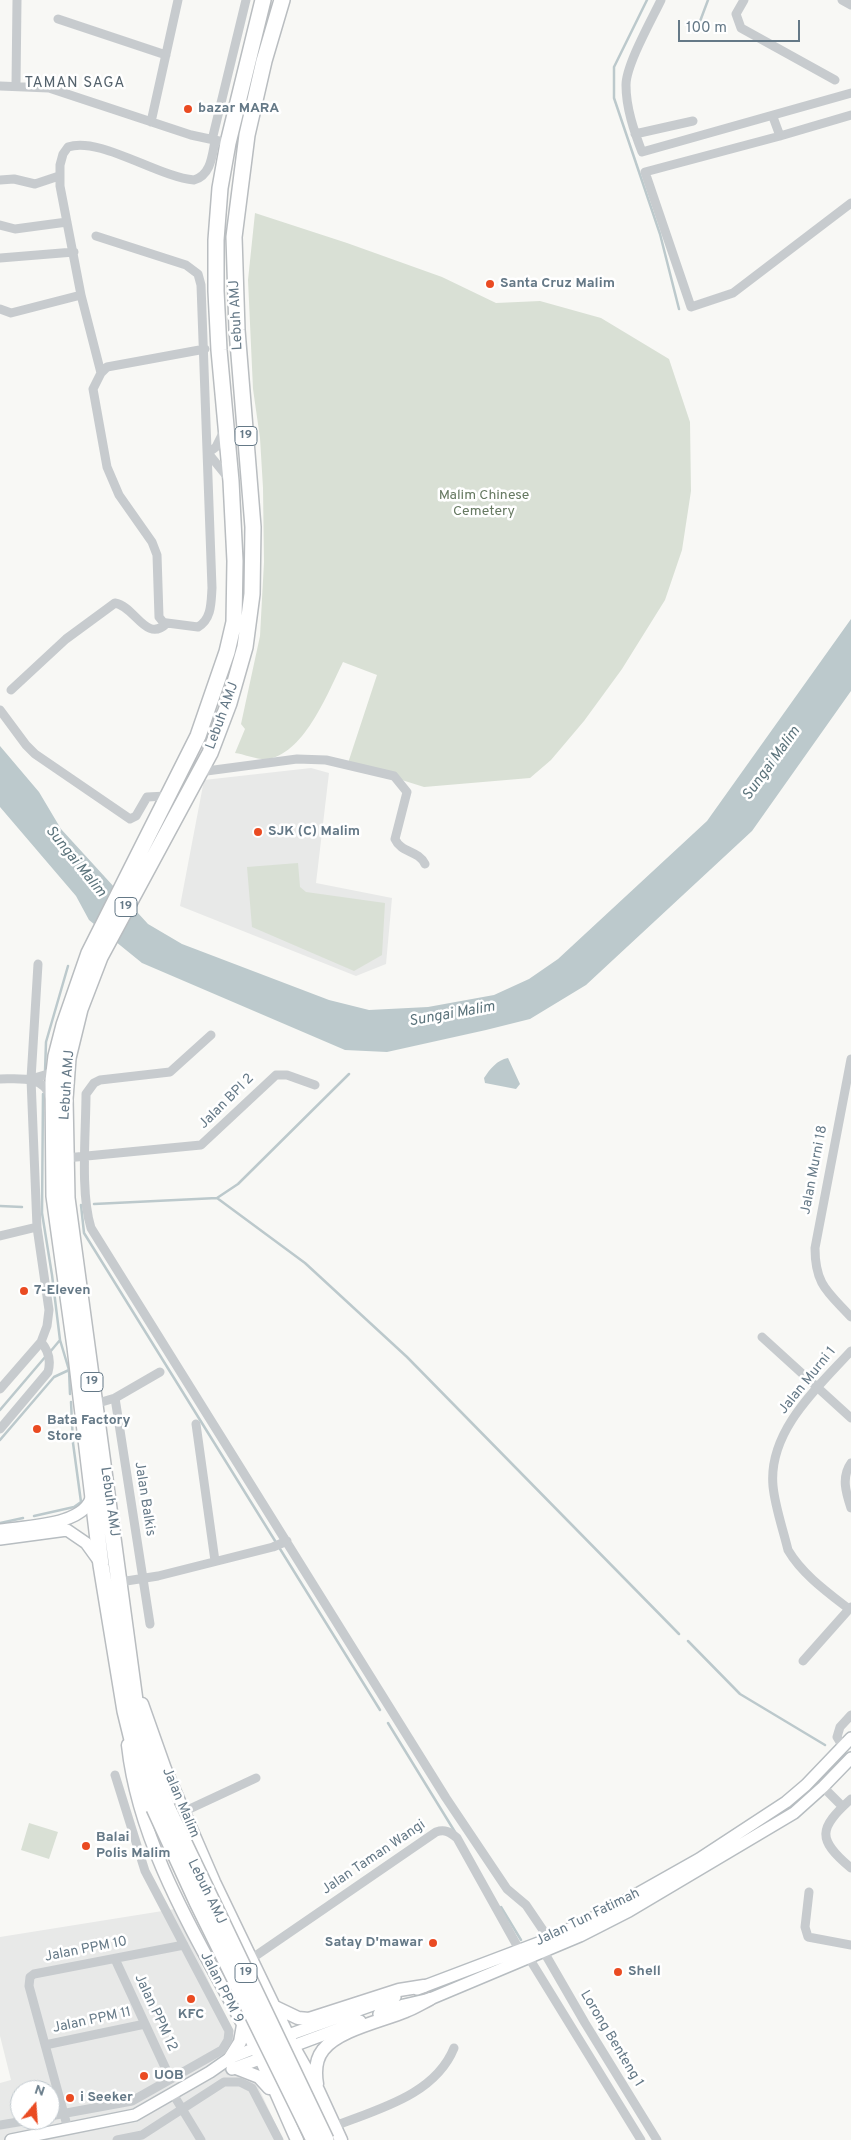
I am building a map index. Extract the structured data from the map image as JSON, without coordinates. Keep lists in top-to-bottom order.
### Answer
{
  "streets": {
    "highway": ["Lebuh AMJ", "19"],
    "main road": ["Jalan Malim", "Jalan Tun Fatimah"],
    "street": [
      "Jalan BPI 2",
      "Jalan Murni 18",
      "Jalan Murni 1",
      "Jalan Balkis",
      "Jalan Taman Wangi",
      "Jalan PPM 10",
      "Jalan PPM 9",
      "Jalan PPM 12",
      "Jalan PPM 11",
      "Lorong Benteng 1"
    ]
  },
  "crossings": [
    ["Lebuh AMJ", "Jalan BPI 2"],
    ["Lebuh AMJ", "Jalan Malim"],
    ["Jalan Malim", "Jalan Taman Wangi"],
    ["Jalan Malim", "Jalan Tun Fatimah"],
    ["Jalan Taman Wangi", "Jalan Tun Fatimah"],
    ["Jalan Tun Fatimah", "Lorong Benteng 1"],
    ["Jalan PPM 10", "Jalan PPM 9"],
    ["Jalan PPM 10", "Jalan PPM 12"],
    ["Jalan PPM 10", "Jalan PPM 11"],
    ["Jalan PPM 9", "Jalan PPM 12"],
    ["Jalan PPM 12", "Jalan PPM 11"]
  ],
  "districts": ["TAMAN SAGA"],
  "water": ["Sungai Malim"],
  "parks": ["Malim Chinese Cemetery"],
  "places": [
    "bazar MARA",
    "Santa Cruz Malim",
    "SJK (C) Malim",
    "7-Eleven",
    "Bata Factory Store",
    "Balai Polis Malim",
    "Satay D'mawar",
    "Shell",
    "KFC",
    "UOB",
    "i Seeker"
  ],
  "scale_bar": "100 m",
  "north": "top"
}
